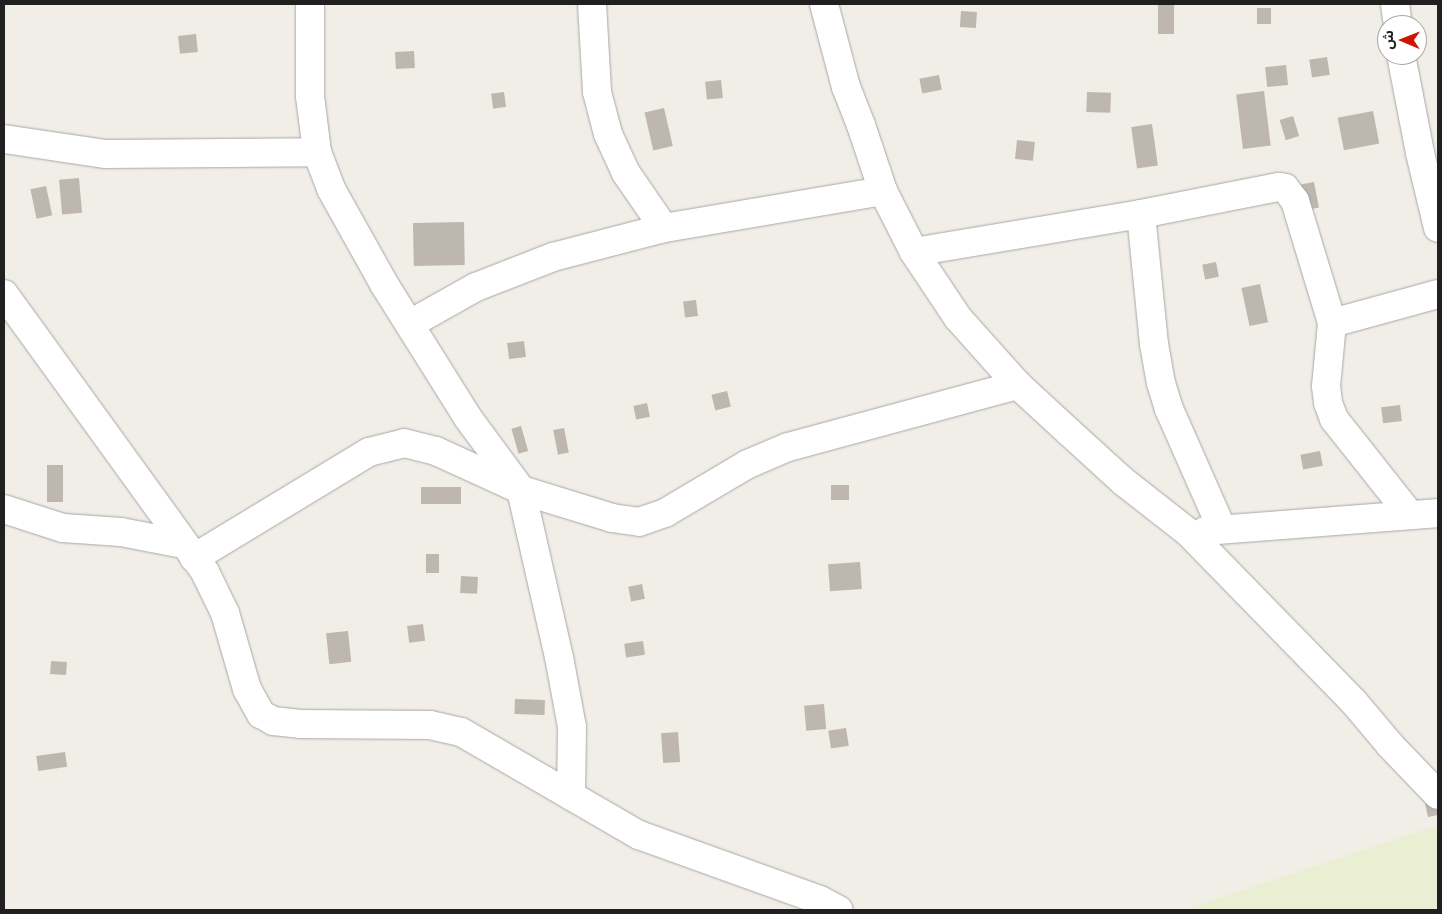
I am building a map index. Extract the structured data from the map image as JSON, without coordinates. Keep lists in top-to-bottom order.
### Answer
{
  "north": "left"
}
